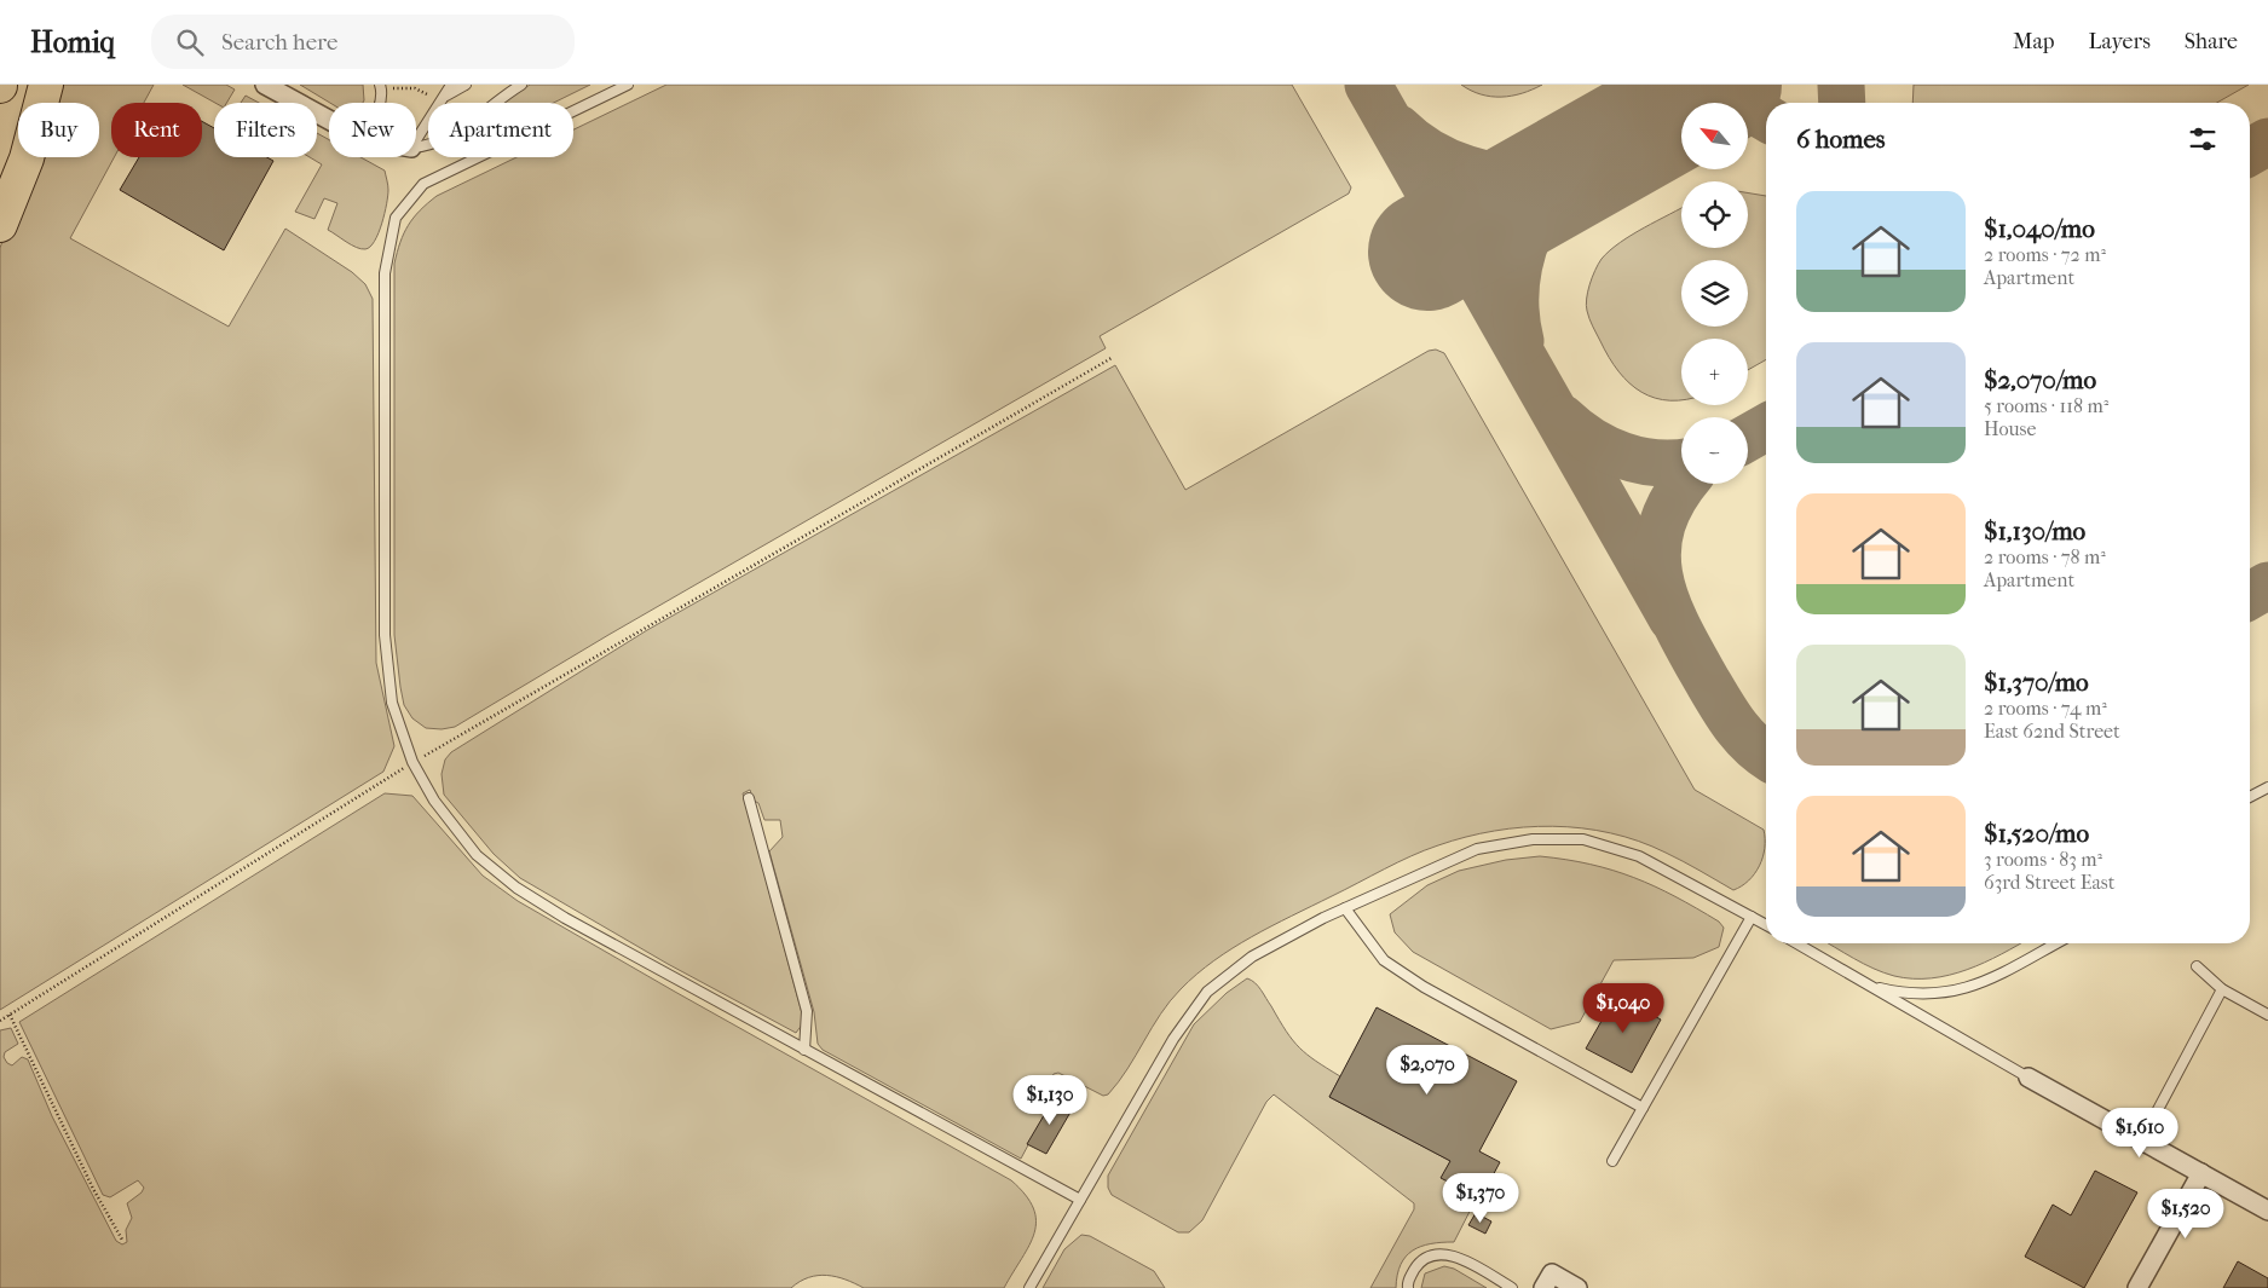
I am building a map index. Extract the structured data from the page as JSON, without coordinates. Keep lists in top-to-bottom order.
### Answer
{
  "north": "top left",
  "page": {
    "header": "Homiq",
    "search": "Search here",
    "nav": ["Map", "Layers", "Share"],
    "map_buttons": ["+", "−"],
    "chip": [
      "Buy",
      "Rent",
      "Filters",
      "New",
      "Apartment"
    ],
    "heading": "6 homes",
    "list": [
      {
        "name": "$1,040/mo",
        "note": "2 rooms · 72 m² · Apartment"
      },
      {
        "name": "$2,070/mo",
        "note": "5 rooms · 118 m² · House"
      },
      {
        "name": "$1,130/mo",
        "note": "2 rooms · 78 m² · Apartment"
      },
      {
        "name": "$1,370/mo",
        "note": "2 rooms · 74 m² · East 62nd Street"
      },
      {
        "name": "$1,520/mo",
        "note": "3 rooms · 83 m² · 63rd Street East"
      }
    ],
    "price": [
      "$1,040",
      "$2,070",
      "$1,130",
      "$1,610",
      "$1,370",
      "$1,520"
    ]
  }
}
